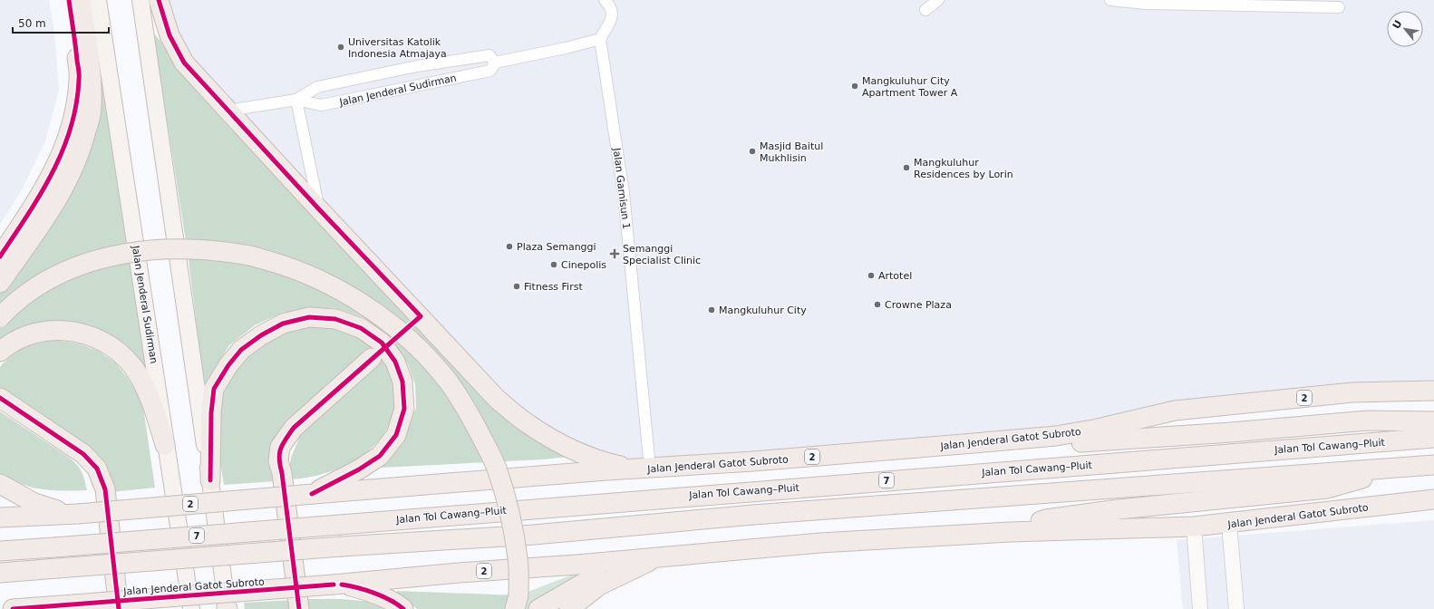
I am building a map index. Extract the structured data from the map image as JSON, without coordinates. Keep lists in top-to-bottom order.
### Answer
{
  "streets": {
    "highway": [
      "2",
      "Jalan Jenderal Gatot Subroto",
      "Jalan Tol Cawang–Pluit",
      "7"
    ],
    "main road": ["Jalan Jenderal Sudirman"],
    "street": ["Jalan Garnisun 1"]
  },
  "crossings": [
    ["Jalan Jenderal Sudirman", "Jalan Garnisun 1"],
    ["Jalan Garnisun 1", "Jalan Jenderal Gatot Subroto"]
  ],
  "places": {
    "other": [
      "Universitas Katolik Indonesia Atmajaya",
      "Mangkuluhur City Apartment Tower A",
      "Masjid Baitul Mukhlisin",
      "Mangkuluhur Residences by Lorin",
      "Plaza Semanggi",
      "Cinepolis",
      "Artotel",
      "Fitness First",
      "Crowne Plaza",
      "Mangkuluhur City"
    ],
    "health": ["Semanggi Specialist Clinic"]
  },
  "scale_bar": "50 m",
  "north": "top left"
}
